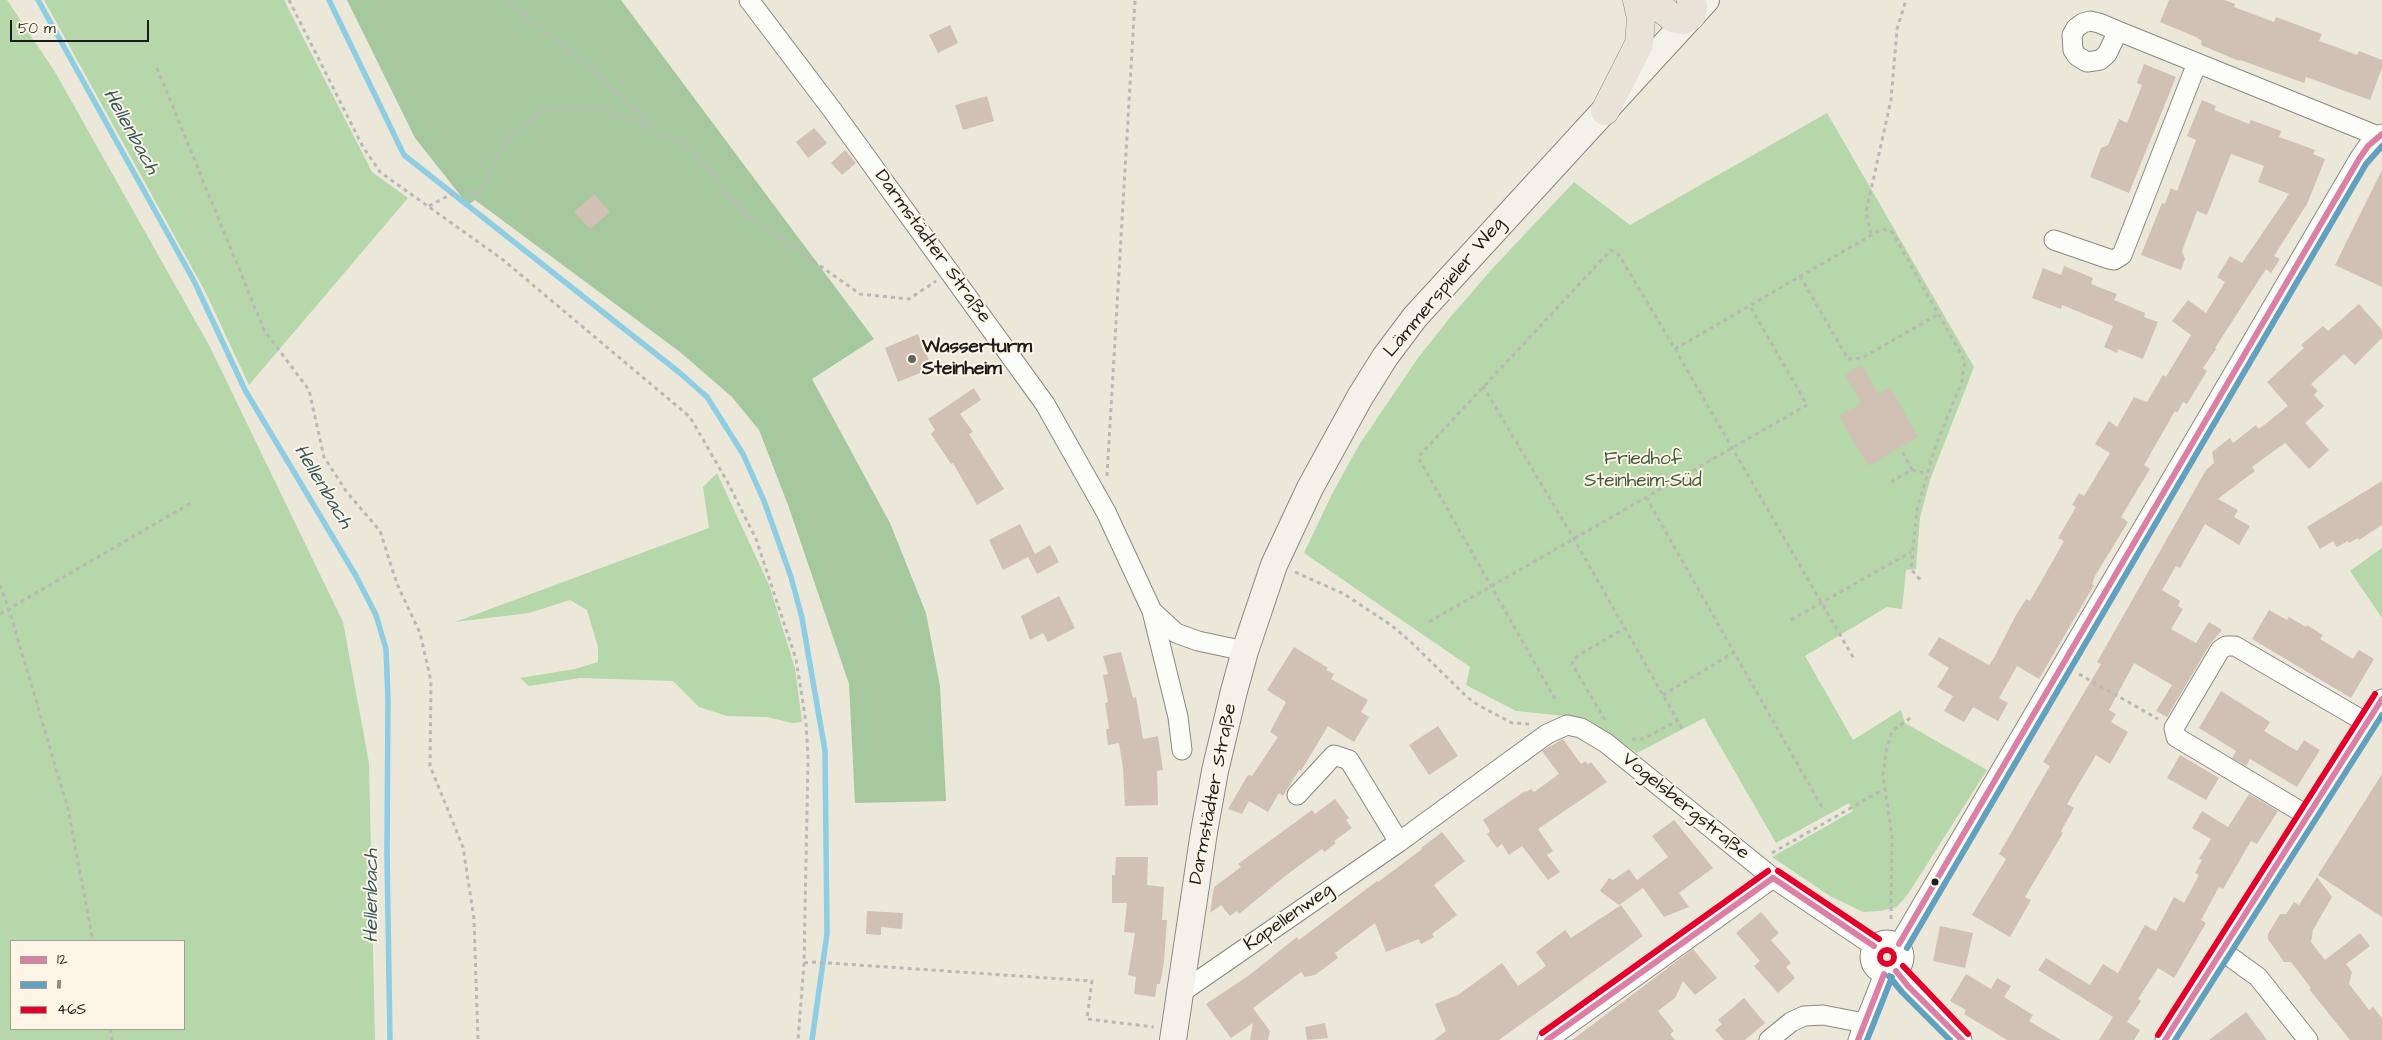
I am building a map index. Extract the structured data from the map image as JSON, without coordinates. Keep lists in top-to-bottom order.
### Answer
{
  "streets": {
    "street": [
      "Darmstädter Straße",
      "Lämmerspieler Weg",
      "Vogelsbergstraße",
      "Kapellenweg"
    ]
  },
  "crossings": [
    ["Darmstädter Straße", "Lämmerspieler Weg"],
    ["Darmstädter Straße", "Kapellenweg"],
    ["Vogelsbergstraße", "Kapellenweg"]
  ],
  "water": ["Hellenbach"],
  "parks": ["Friedhof Steinheim-Süd"],
  "places": ["Wasserturm Steinheim"],
  "lines": ["transit line 12", "transit line 11", "transit line 46S"],
  "legend": ["12", "11", "46S"],
  "scale_bar": "50 m"
}
